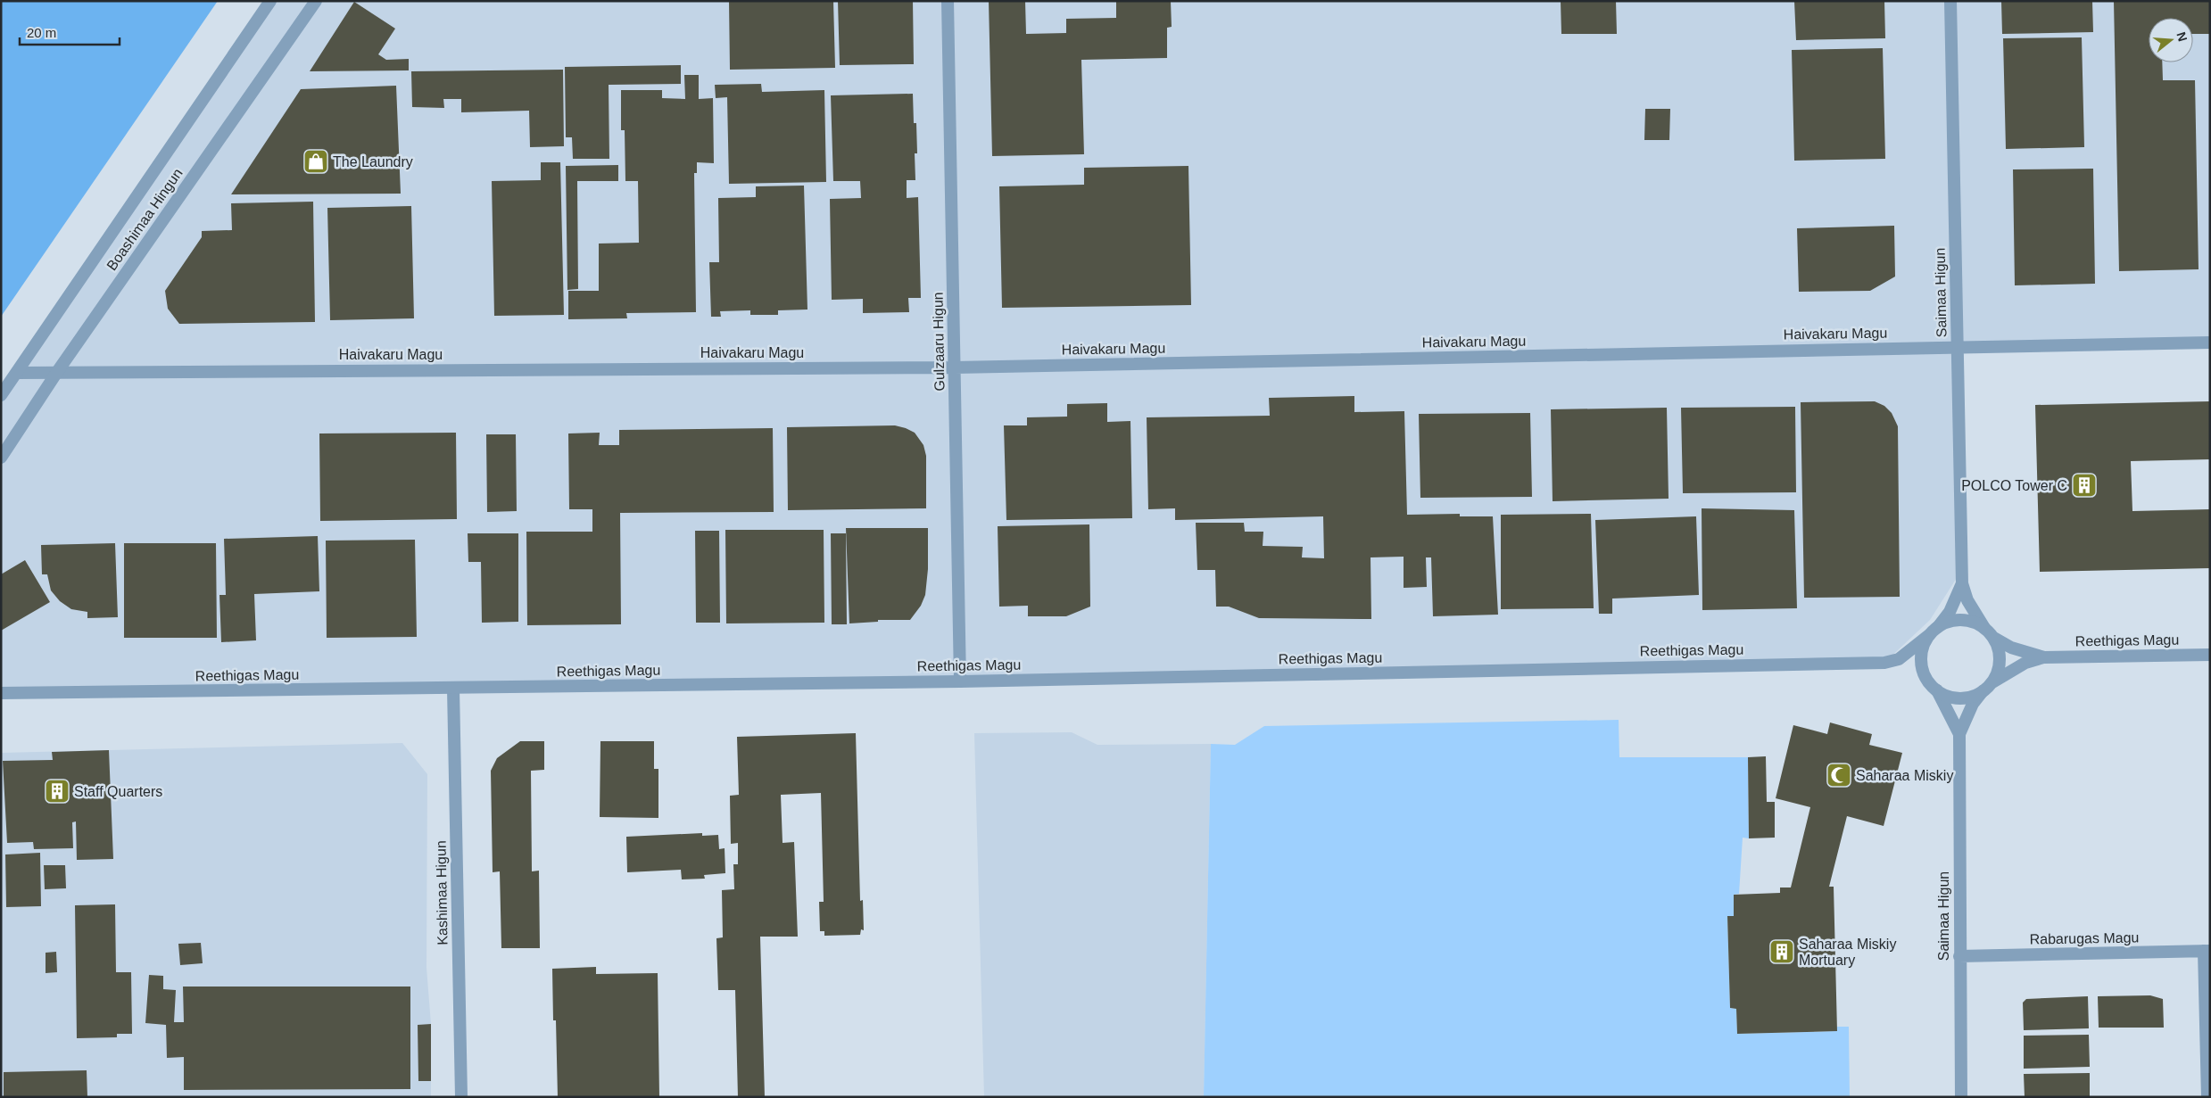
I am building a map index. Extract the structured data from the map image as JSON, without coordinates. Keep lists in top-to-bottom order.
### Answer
{
  "streets": {
    "street": [
      "Boashimaa Hingun",
      "Saimaa Higun",
      "Haivakaru Magu",
      "Gulzaaru Higun",
      "Reethigas Magu",
      "Kashimaa Higun",
      "Rabarugas Magu"
    ]
  },
  "crossings": [
    ["Boashimaa Hingun", "Haivakaru Magu"],
    ["Saimaa Higun", "Haivakaru Magu"],
    ["Saimaa Higun", "Reethigas Magu"],
    ["Saimaa Higun", "Rabarugas Magu"],
    ["Haivakaru Magu", "Gulzaaru Higun"],
    ["Gulzaaru Higun", "Reethigas Magu"],
    ["Reethigas Magu", "Kashimaa Higun"]
  ],
  "places": {
    "shop": ["The Laundry"],
    "building": ["POLCO Tower C", "Staff Quarters", "Saharaa Miskiy Mortuary"],
    "mosque": ["Saharaa Miskiy"]
  },
  "scale_bar": "20 m",
  "north": "right"
}
